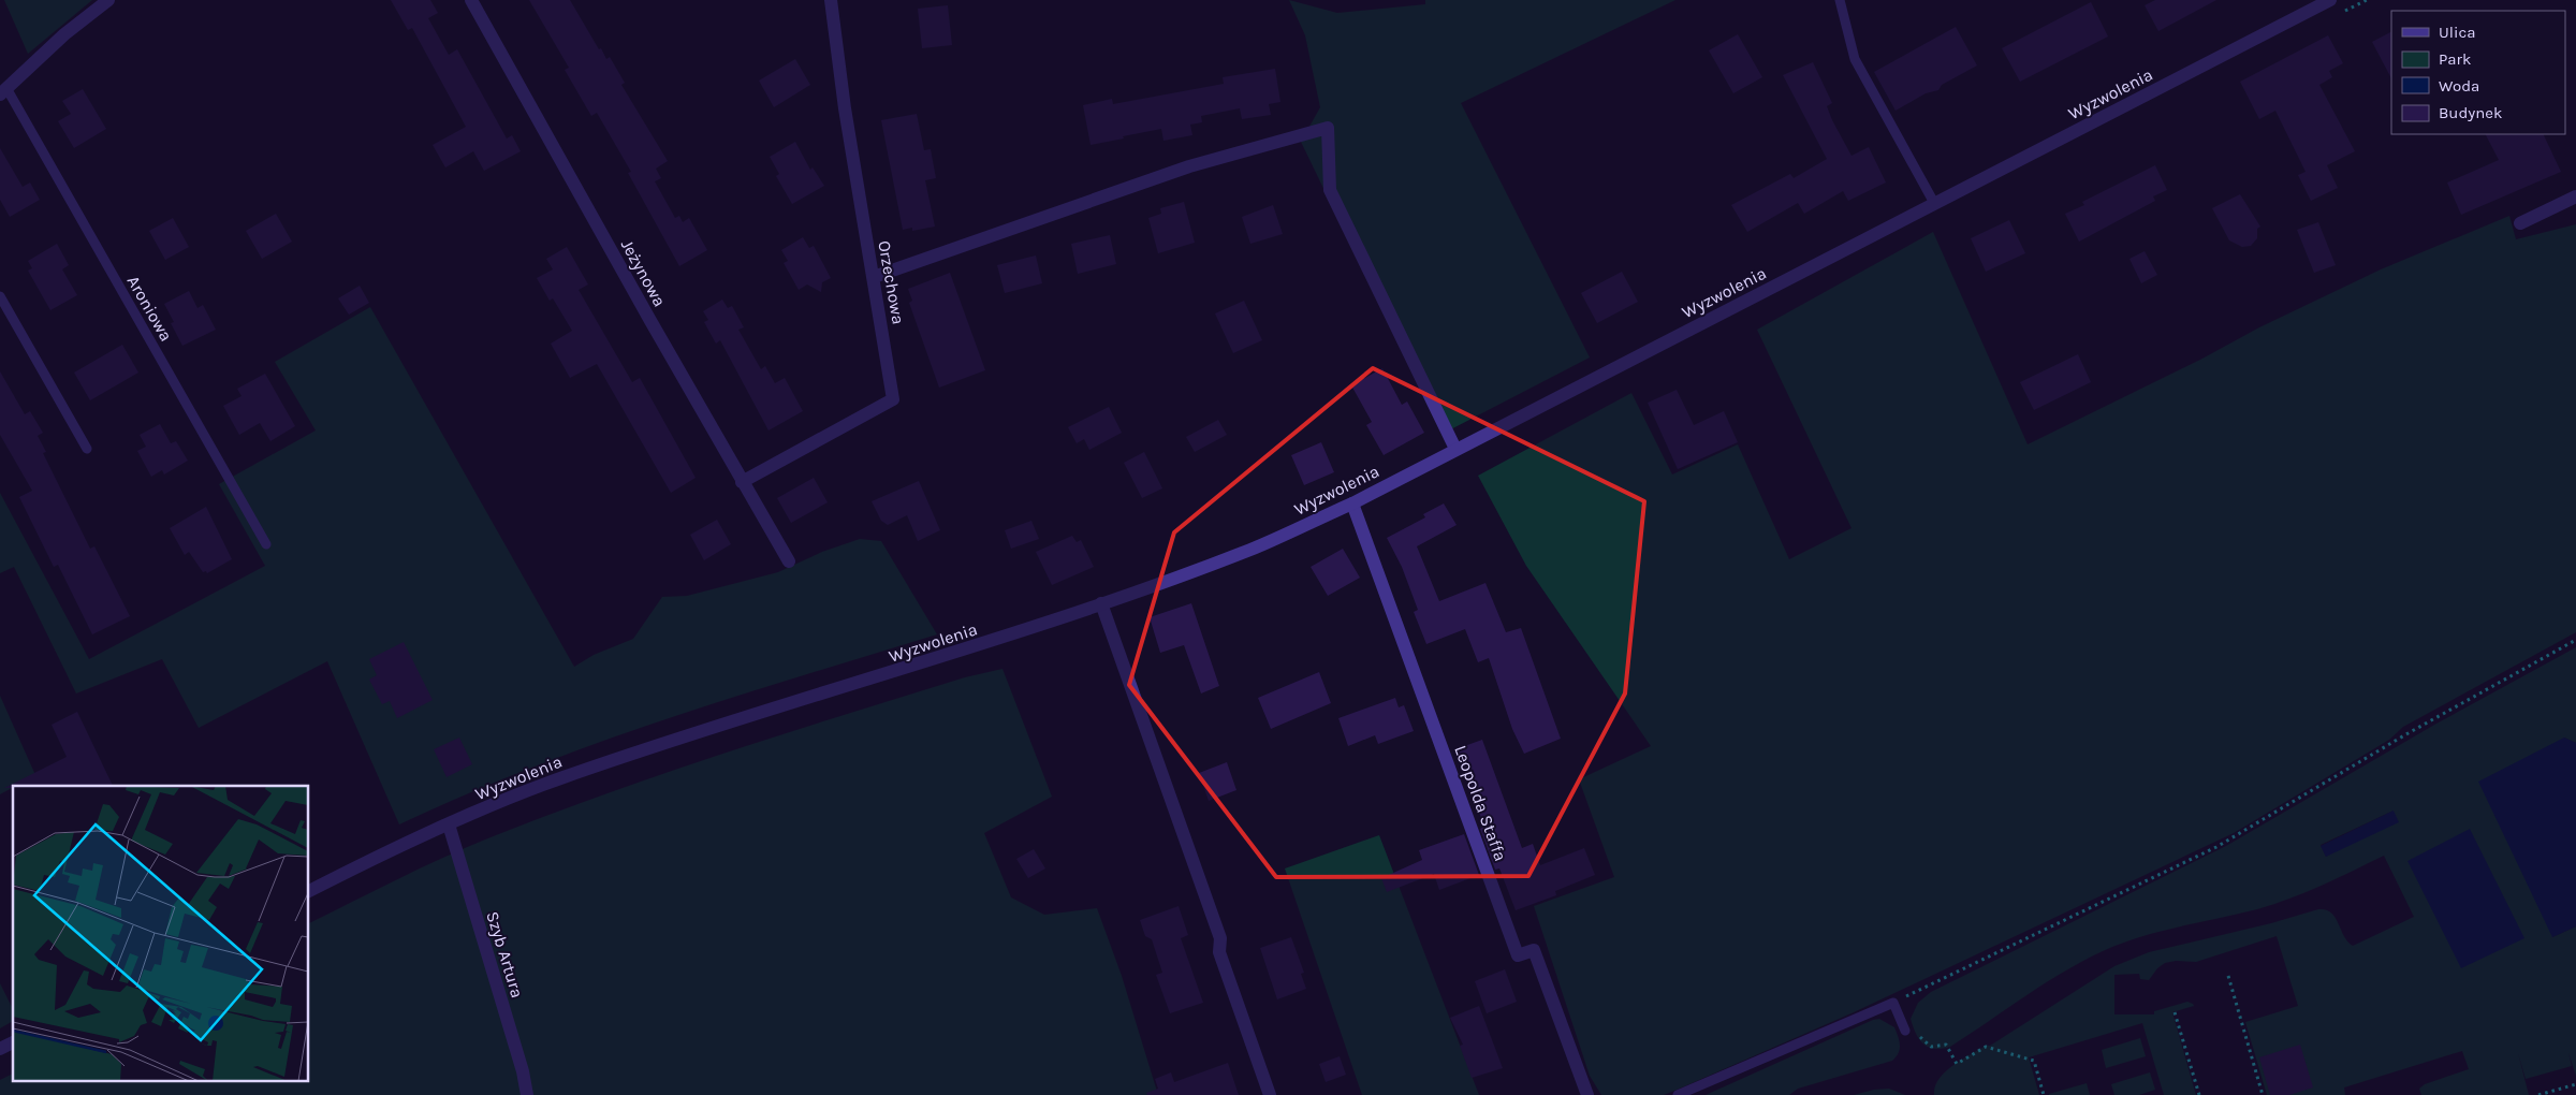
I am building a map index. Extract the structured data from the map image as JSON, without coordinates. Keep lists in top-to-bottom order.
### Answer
{
  "streets": {
    "street": [
      "Wyzwolenia",
      "Jeżynowa",
      "Orzechowa",
      "Leopolda Staffa",
      "Szyb Artura"
    ],
    "lane": ["Aroniowa"]
  },
  "crossings": [
    ["Wyzwolenia", "Leopolda Staffa"],
    ["Wyzwolenia", "Szyb Artura"],
    ["Jeżynowa", "Orzechowa"]
  ],
  "legend": [
    "Ulica",
    "Park",
    "Woda",
    "Budynek"
  ]
}
